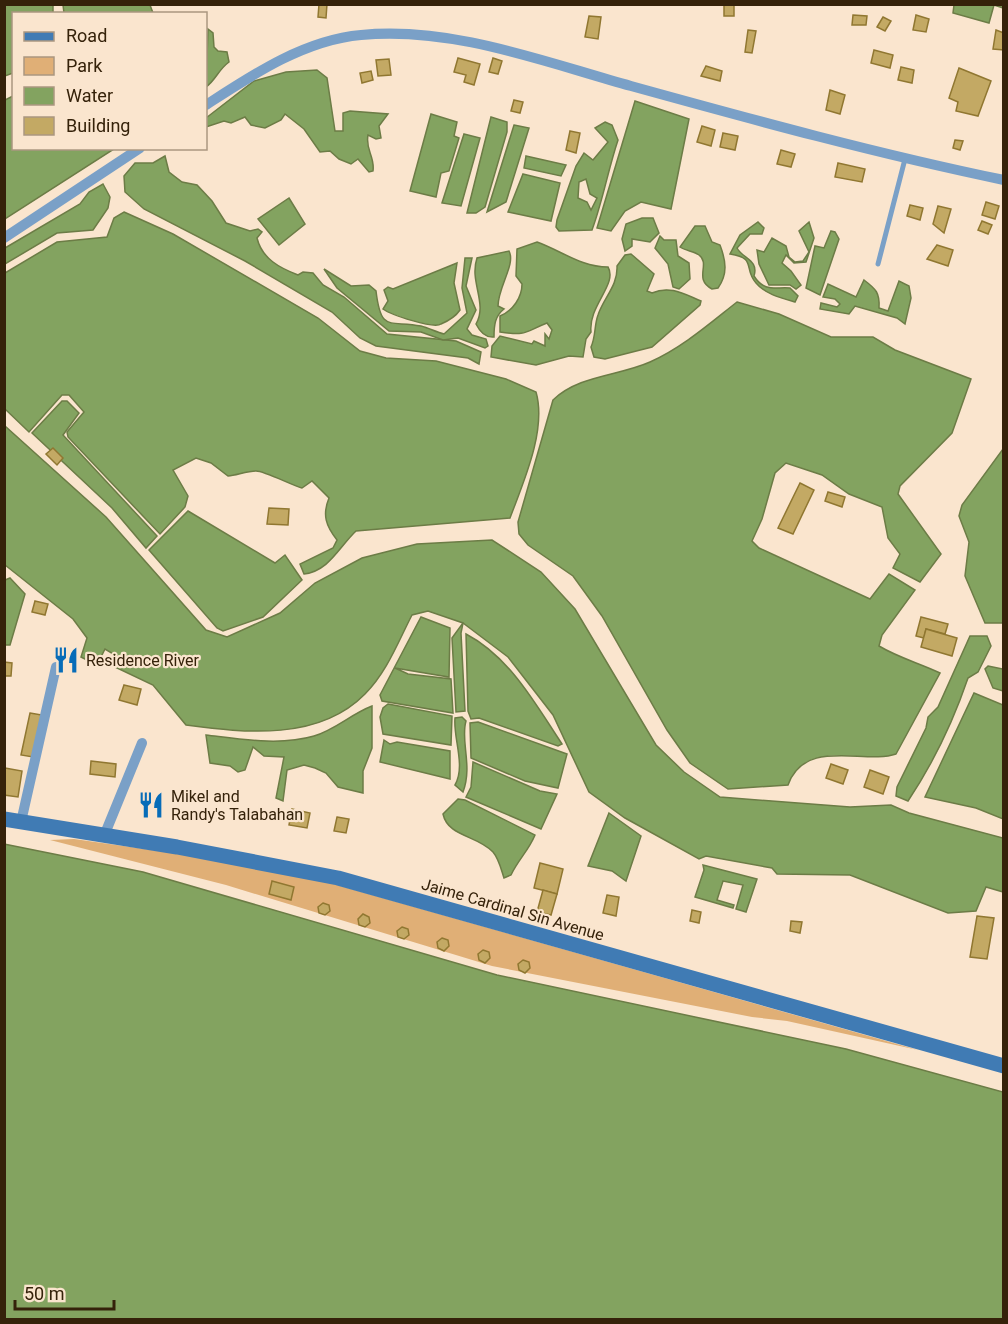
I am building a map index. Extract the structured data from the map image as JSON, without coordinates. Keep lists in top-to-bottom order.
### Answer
{
  "streets": {
    "main road": ["Jaime Cardinal Sin Avenue"]
  },
  "places": {
    "restaurant": ["Residence River", "Mikel and Randy's Talabahan"]
  },
  "legend": [
    "Road",
    "Park",
    "Water",
    "Building"
  ],
  "scale_bar": "50 m"
}
